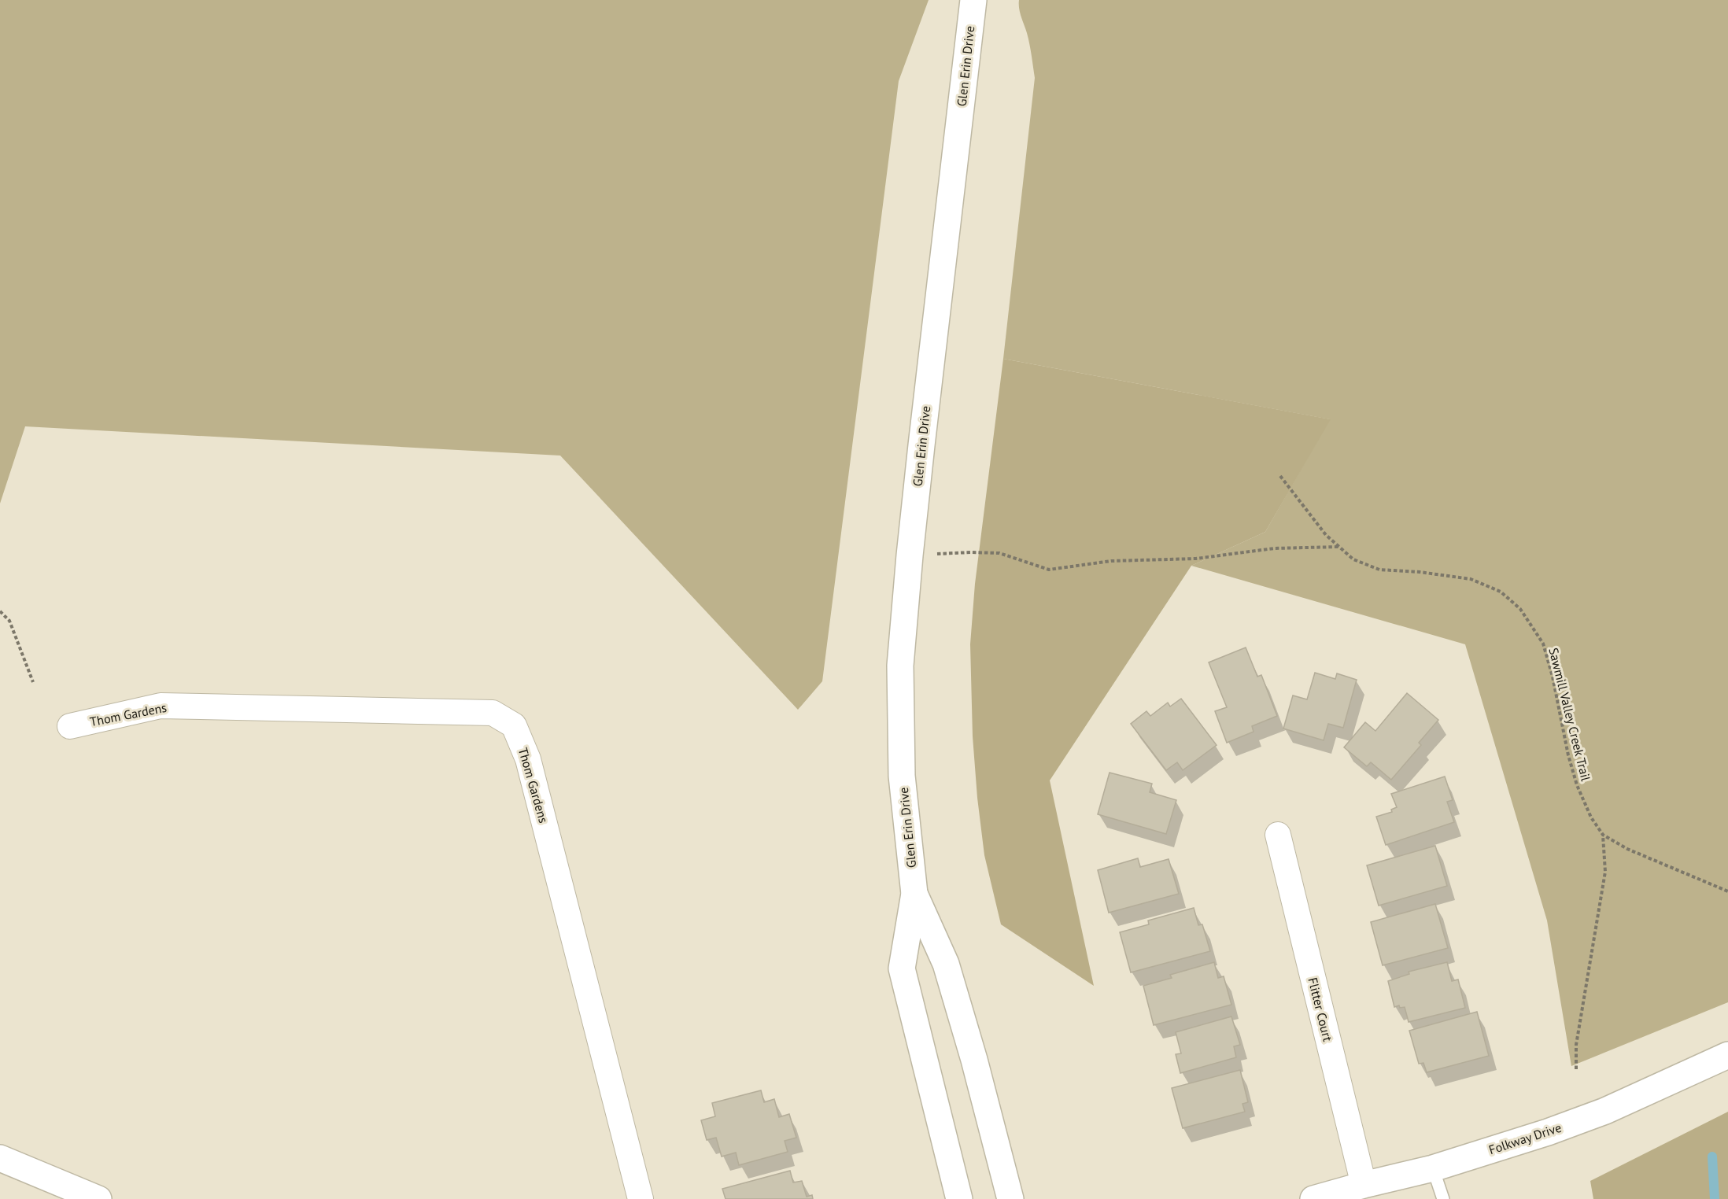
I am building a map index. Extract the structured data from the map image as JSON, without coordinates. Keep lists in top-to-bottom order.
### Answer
{
  "streets": {
    "street": [
      "Glen Erin Drive",
      "Thom Gardens",
      "Flitter Court",
      "Folkway Drive"
    ],
    "path": ["Sawmill Valley Creek Trail"]
  },
  "crossings": [
    ["Flitter Court", "Folkway Drive"]
  ]
}
